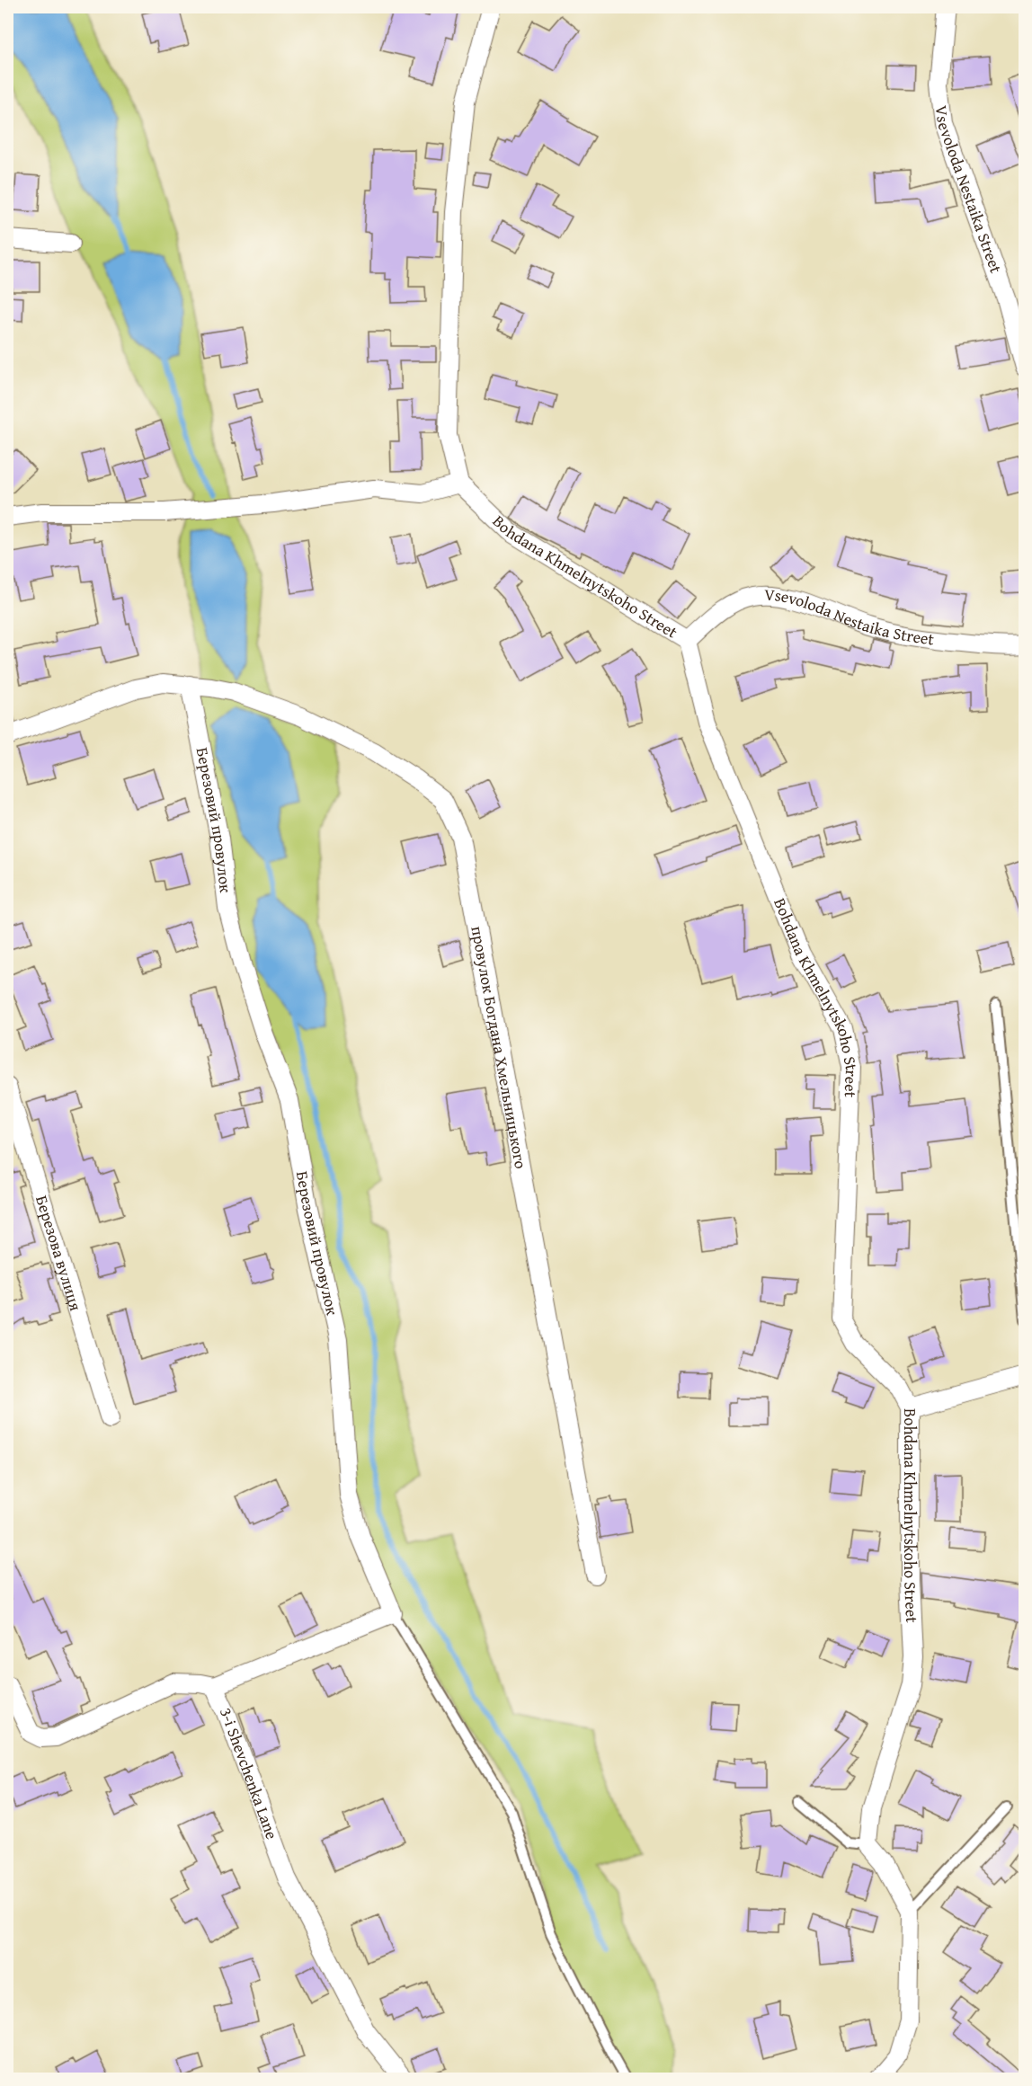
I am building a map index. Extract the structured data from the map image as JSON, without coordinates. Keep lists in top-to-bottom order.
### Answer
{
  "streets": {
    "street": [
      "Vsevoloda Nestaika Street",
      "Bohdana Khmelnytskoho Street",
      "Березовий провулок",
      "провулок Богдана Хмельницького",
      "Березова вулиця",
      "3-i Shevchenka Lane"
    ]
  },
  "crossings": [
    ["Vsevoloda Nestaika Street", "Bohdana Khmelnytskoho Street"],
    ["Березовий провулок", "провулок Богдана Хмельницького"]
  ]
}
